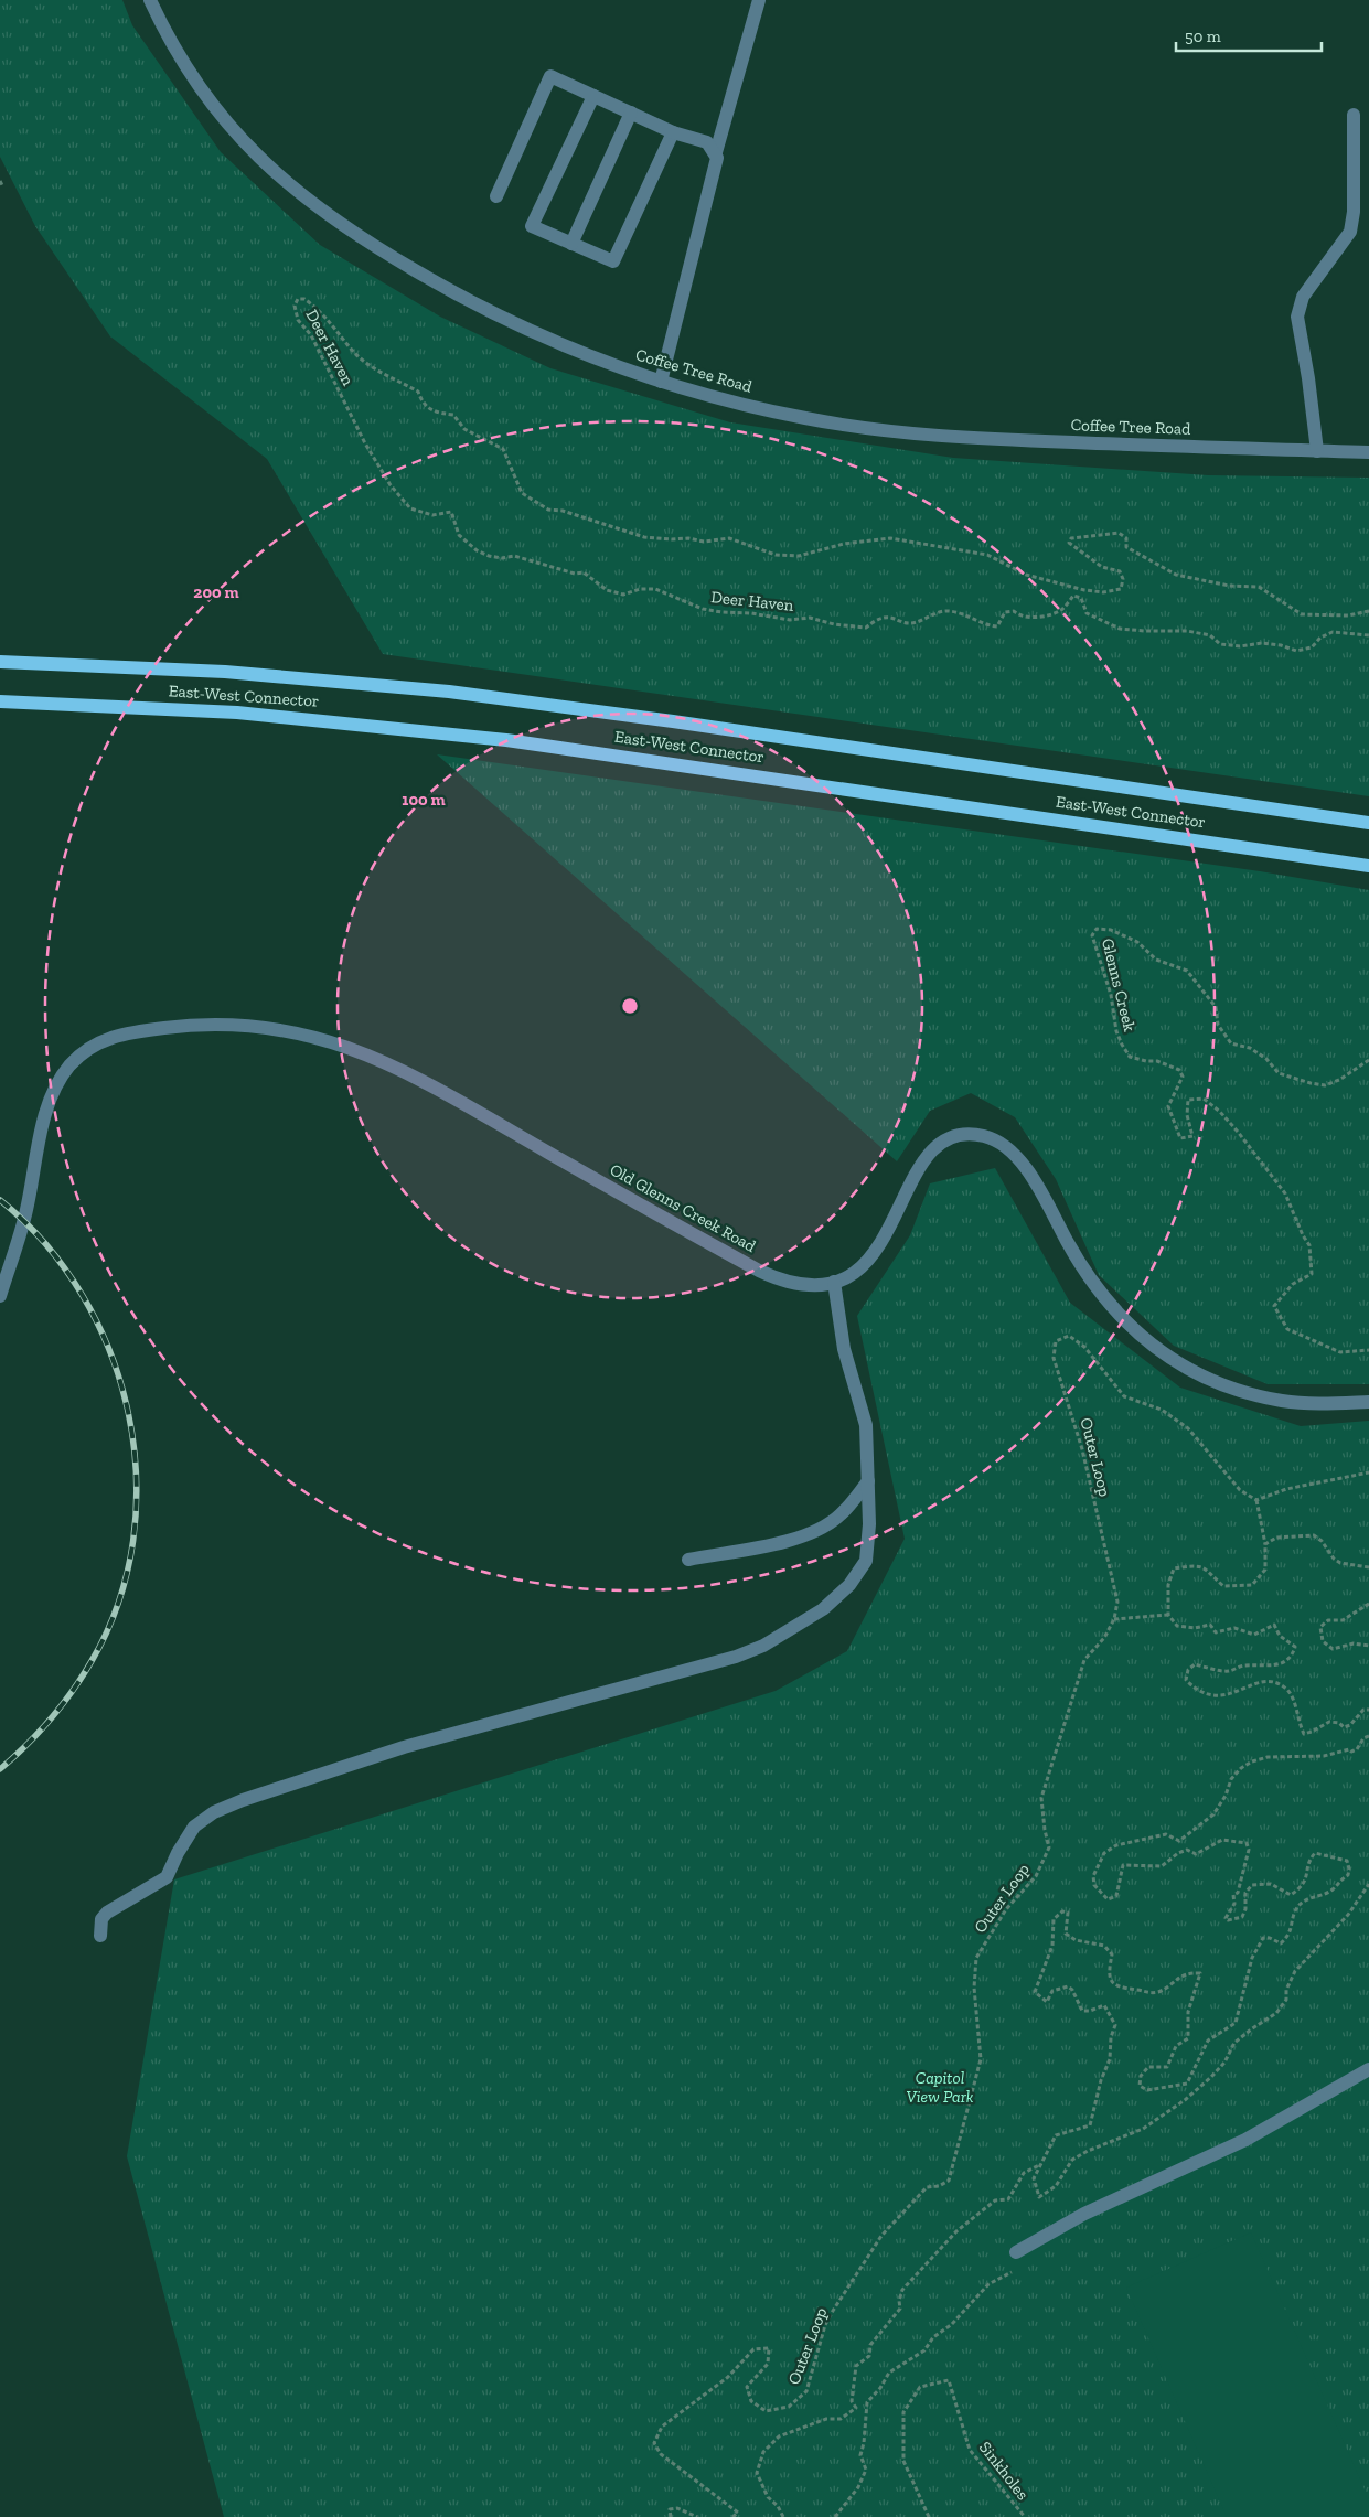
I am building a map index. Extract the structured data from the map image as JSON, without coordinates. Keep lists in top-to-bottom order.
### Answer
{
  "streets": {
    "main road": ["East-West Connector"],
    "street": ["Coffee Tree Road", "Old Glenns Creek Road"],
    "path": [
      "Deer Haven",
      "Glenns Creek",
      "Outer Loop",
      "Sinkholes"
    ]
  },
  "parks": ["Capitol View Park"],
  "scale_bar": "50 m",
  "rings": ["200 m", "100 m"]
}
